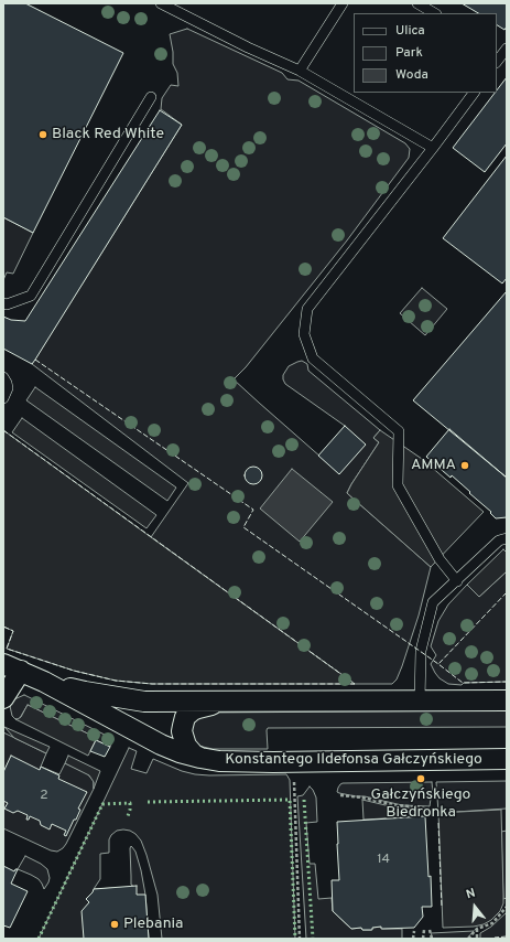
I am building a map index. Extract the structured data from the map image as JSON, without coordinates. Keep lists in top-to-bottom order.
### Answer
{
  "streets": {
    "street": ["Konstantego Ildefonsa Gałczyńskiego"]
  },
  "places": [
    "Black Red White",
    "AMMA",
    "Gałczyńskiego Biedronka",
    "Plebania"
  ],
  "house_numbers": ["2", "14"],
  "legend": ["Ulica", "Park", "Woda"],
  "north": "top"
}
